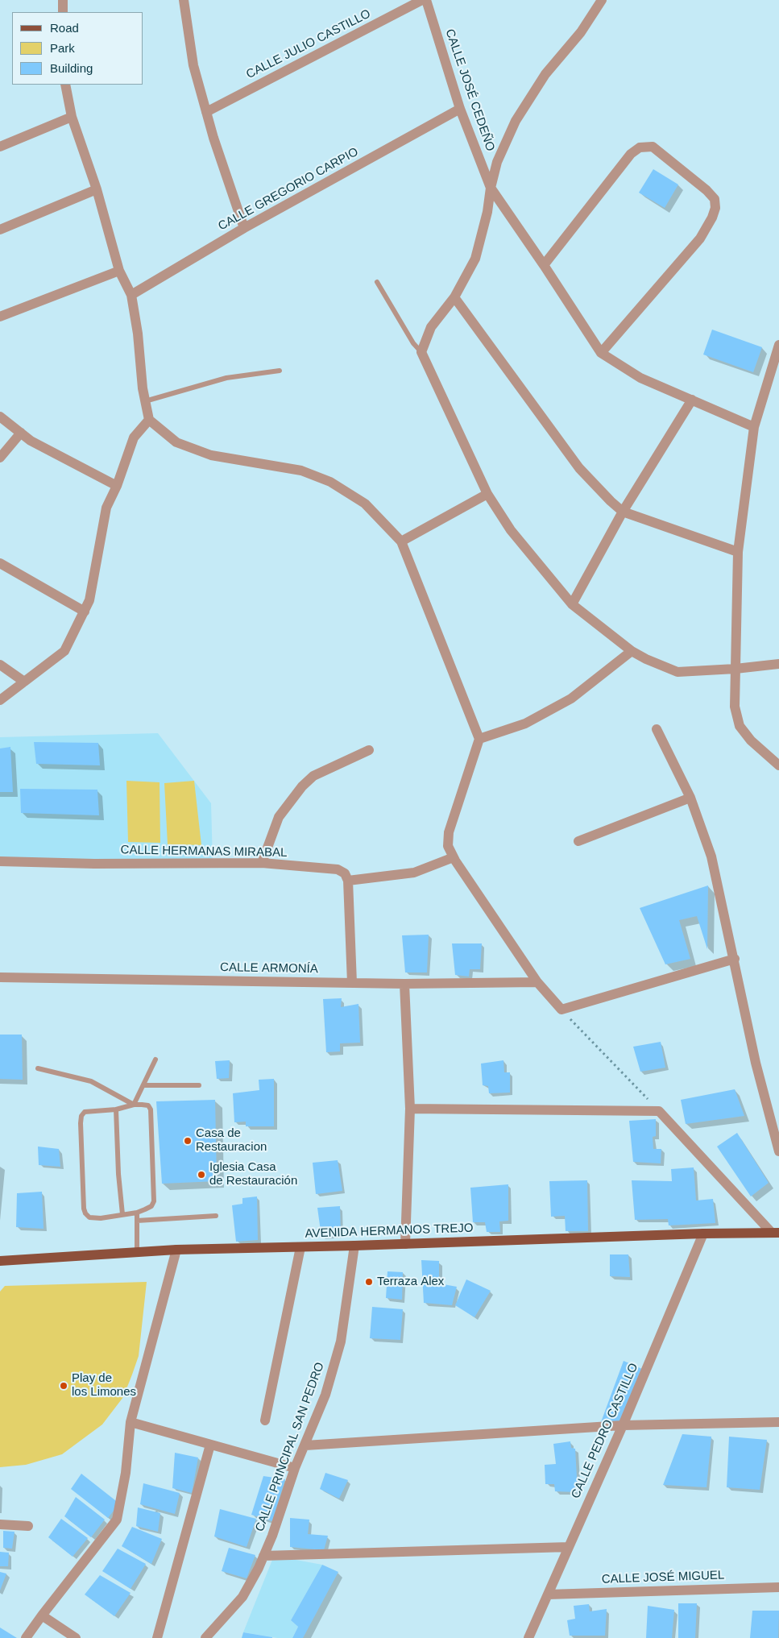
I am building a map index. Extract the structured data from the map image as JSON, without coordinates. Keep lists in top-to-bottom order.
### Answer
{
  "streets": {
    "main road": ["AVENIDA HERMANOS TREJO"],
    "street": [
      "CALLE JULIO CASTILLO",
      "CALLE JOSÉ CEDEÑO",
      "CALLE GREGORIO CARPIO",
      "CALLE HERMANAS MIRABAL",
      "CALLE ARMONÍA",
      "CALLE PEDRO CASTILLO",
      "CALLE PRINCIPAL SAN PEDRO",
      "CALLE JOSÉ MIGUEL"
    ]
  },
  "crossings": [
    ["CALLE JOSÉ CEDEÑO", "CALLE GREGORIO CARPIO"],
    ["AVENIDA HERMANOS TREJO", "CALLE PEDRO CASTILLO"],
    ["AVENIDA HERMANOS TREJO", "CALLE PRINCIPAL SAN PEDRO"],
    ["CALLE PEDRO CASTILLO", "CALLE JOSÉ MIGUEL"]
  ],
  "places": [
    "Casa de Restauracion",
    "Iglesia Casa de Restauración",
    "Terraza Alex",
    "Play de los Limones"
  ],
  "legend": ["Road", "Park", "Building"]
}
